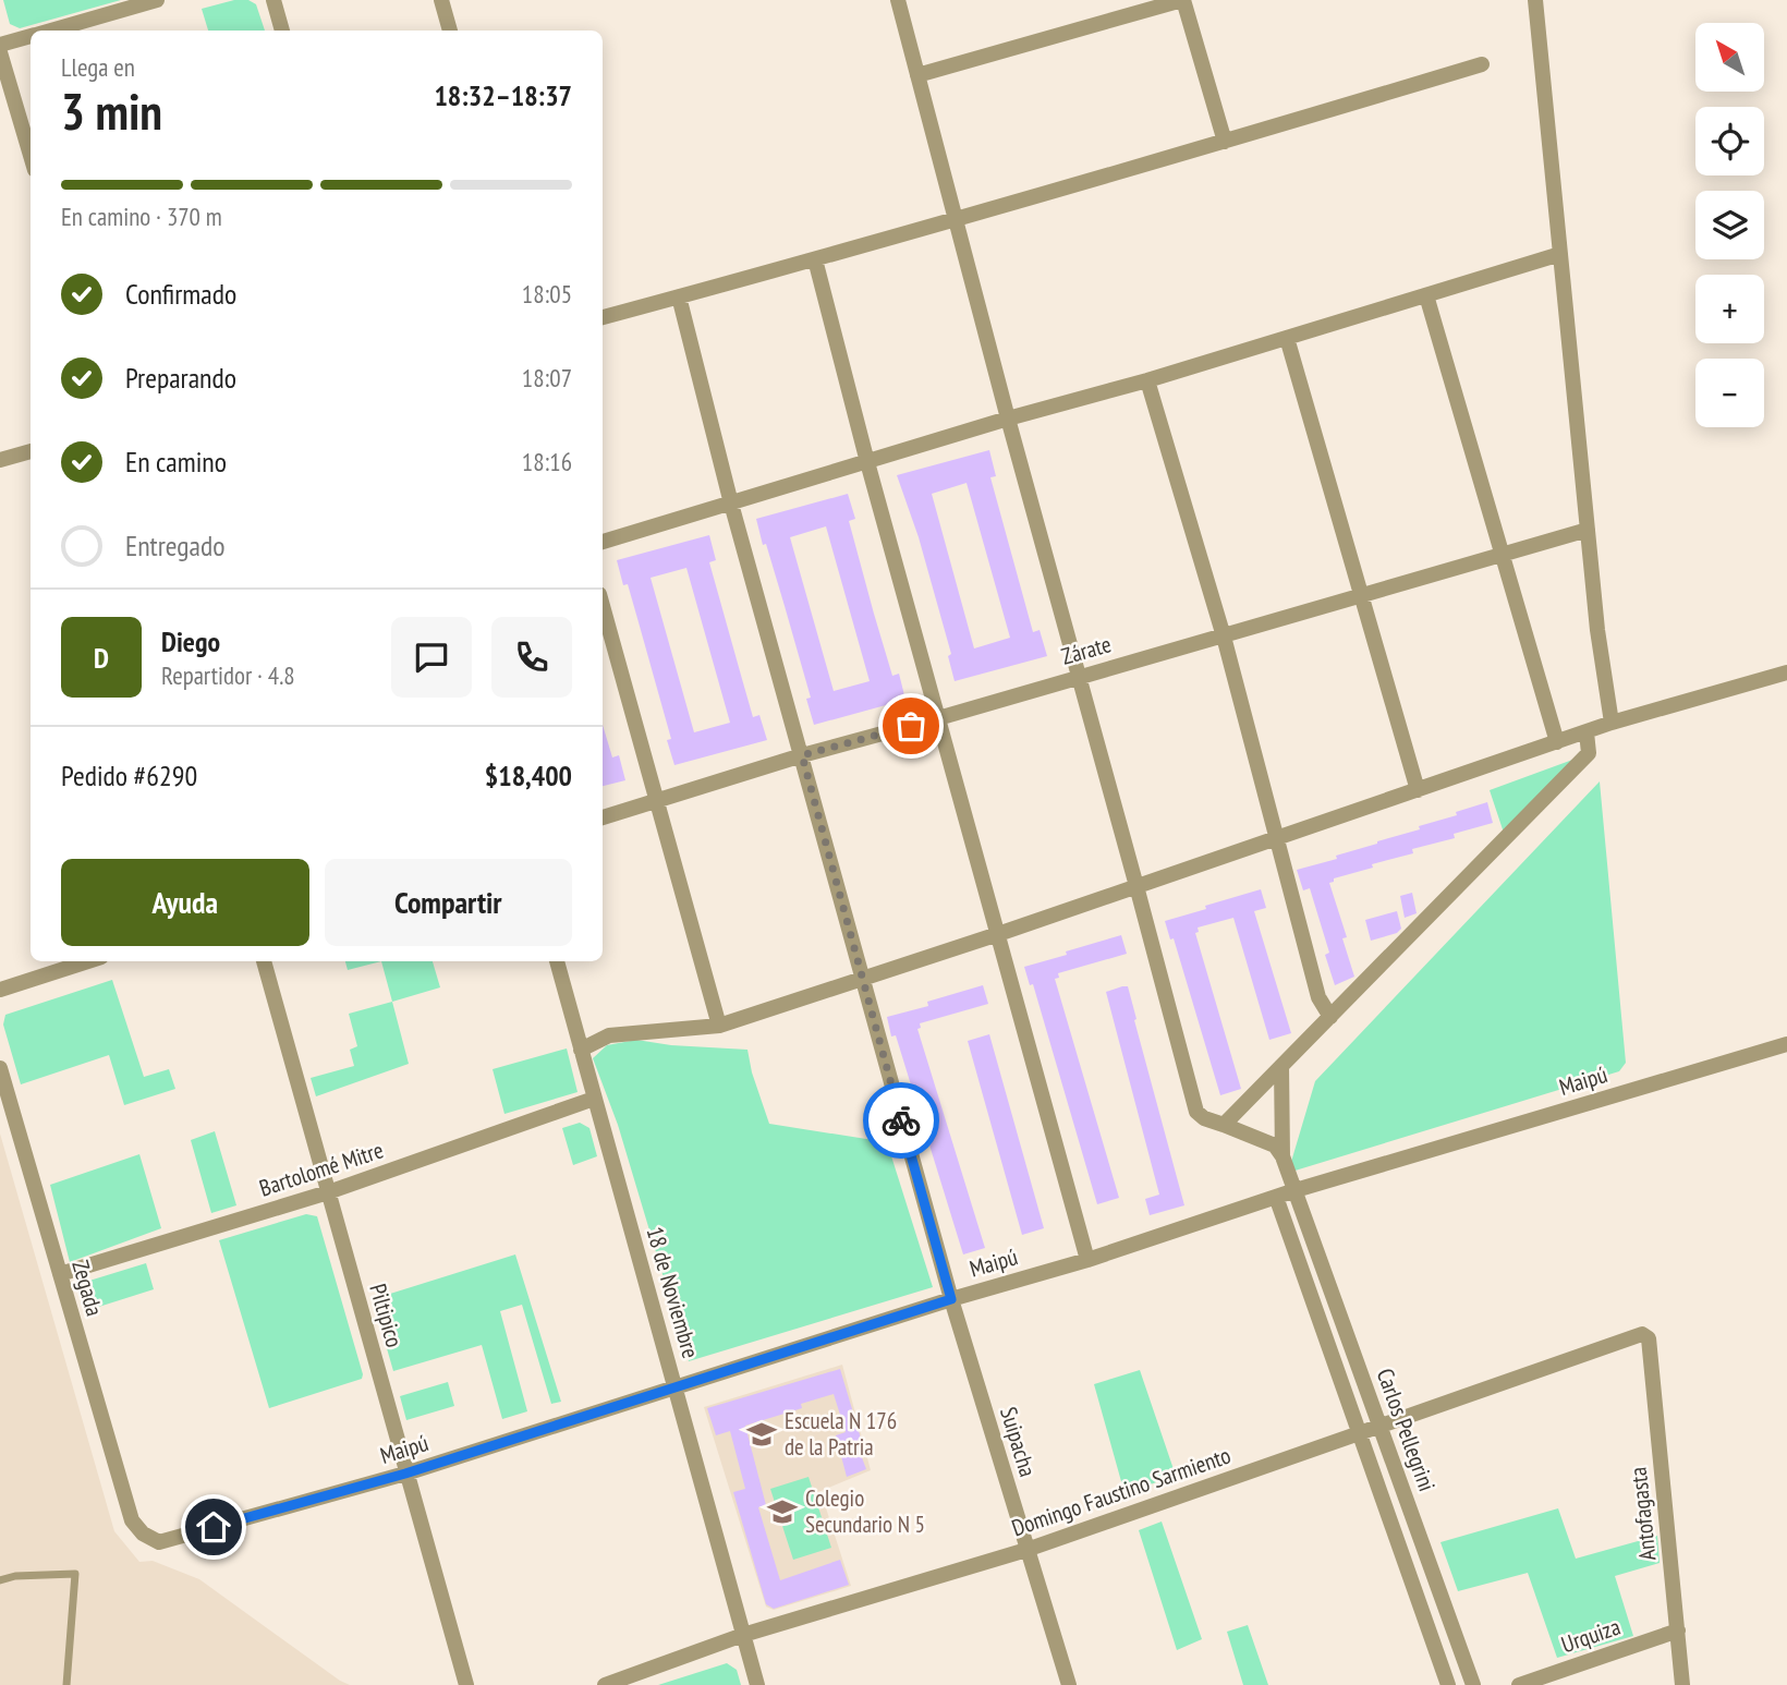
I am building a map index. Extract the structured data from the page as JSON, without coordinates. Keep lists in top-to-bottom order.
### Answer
{
  "streets": {
    "street": [
      "Zárate",
      "Maipú",
      "Bartolomé Mitre",
      "Zegada",
      "18 de Noviembre",
      "Piltipico",
      "Carlos Pellegrini",
      "Suipacha",
      "Domingo Faustino Sarmiento",
      "Antofagasta",
      "Urquiza"
    ]
  },
  "crossings": [
    ["Zárate", "Suipacha"],
    ["Maipú", "Zegada"],
    ["Maipú", "18 de Noviembre"],
    ["Maipú", "Piltipico"],
    ["Maipú", "Carlos Pellegrini"],
    ["Maipú", "Suipacha"],
    ["Bartolomé Mitre", "Zegada"],
    ["Bartolomé Mitre", "18 de Noviembre"],
    ["Bartolomé Mitre", "Piltipico"],
    ["18 de Noviembre", "Domingo Faustino Sarmiento"],
    ["Carlos Pellegrini", "Domingo Faustino Sarmiento"],
    ["Suipacha", "Domingo Faustino Sarmiento"],
    ["Domingo Faustino Sarmiento", "Antofagasta"],
    ["Antofagasta", "Urquiza"]
  ],
  "places": {
    "school or university": ["Escuela N 176 de la Patria", "Colegio Secundario N 5"]
  },
  "north": "top left",
  "page": {
    "map_buttons": ["+", "−"],
    "heading": ["3 min", "Llega en", "18:32–18:37"],
    "panel": [
      "Diego",
      "Repartidor · 4.8",
      "Pedido #6290",
      "$18,400"
    ],
    "bar": "En camino · 370 m",
    "list": [
      ["Confirmado", "18:05"],
      ["Preparando", "18:07"],
      ["En camino", "18:16"],
      "Entregado"
    ],
    "round": "D",
    "buttons": ["Ayuda", "Compartir"]
  }
}
